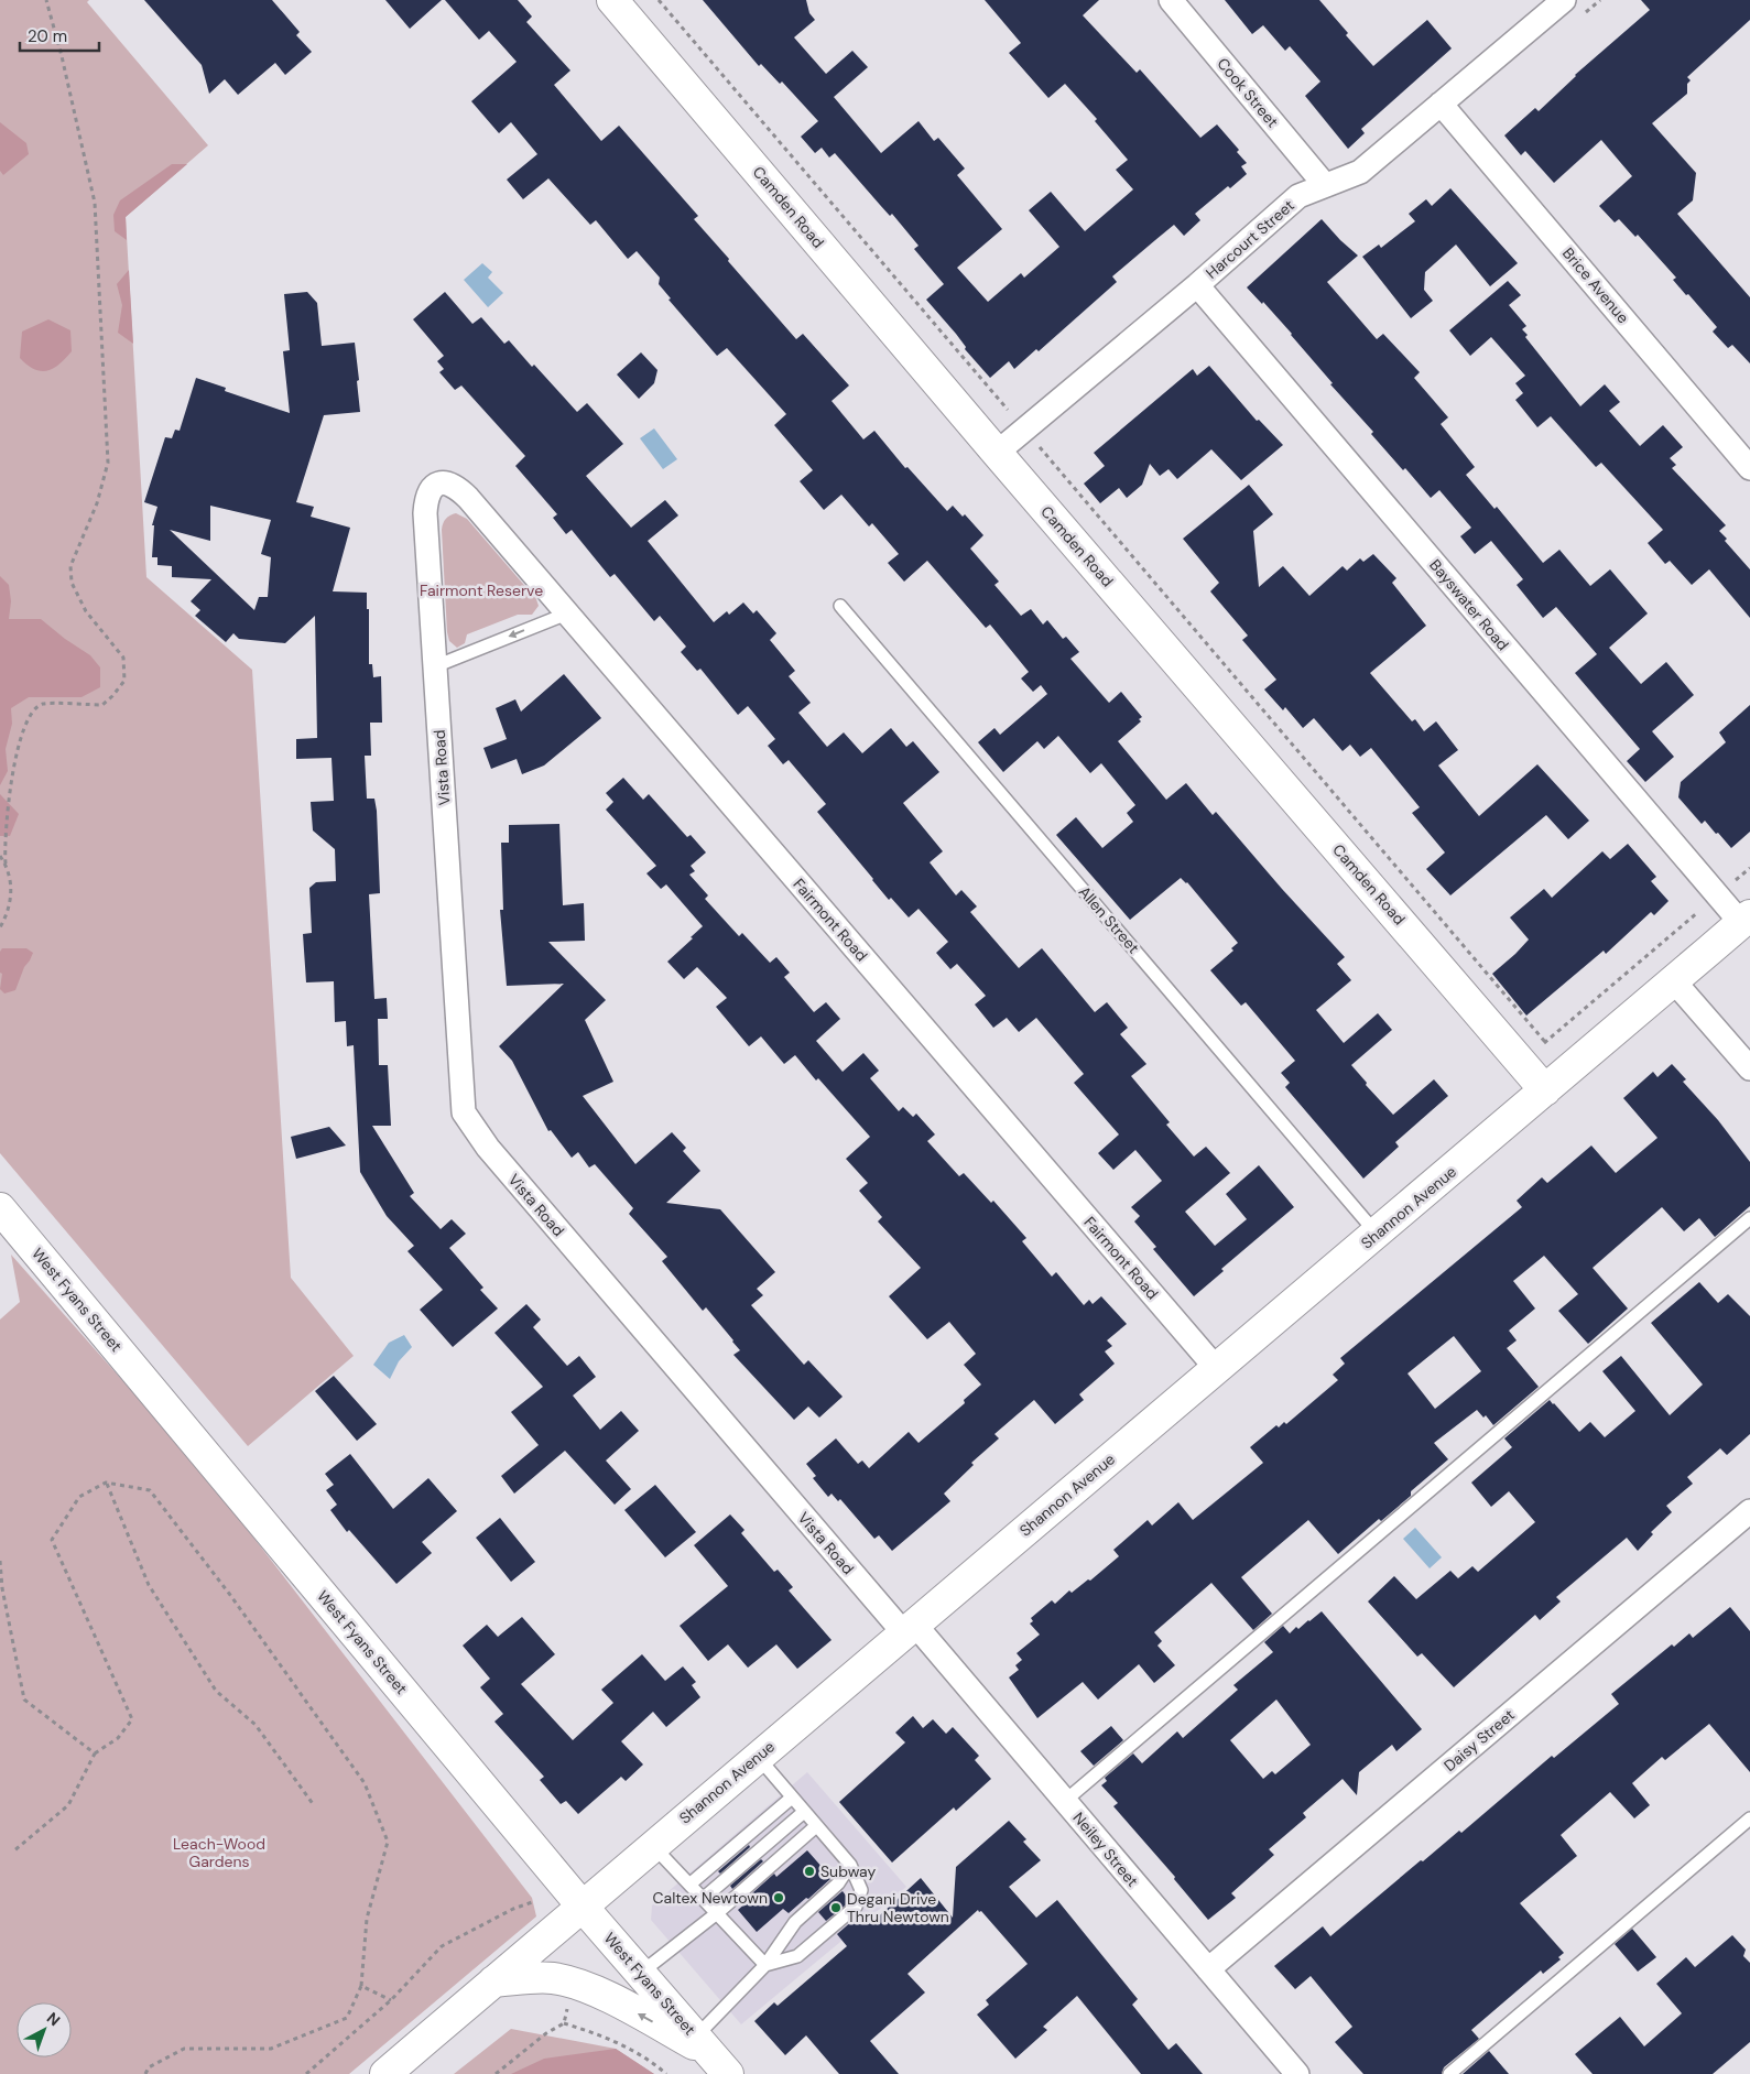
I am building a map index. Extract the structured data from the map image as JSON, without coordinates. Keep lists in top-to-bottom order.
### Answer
{
  "streets": {
    "street": [
      "Cook Street",
      "Camden Road",
      "Harcourt Street",
      "Brice Avenue",
      "Bayswater Road",
      "Vista Road",
      "Fairmont Road",
      "Shannon Avenue",
      "West Fyans Street",
      "Daisy Street",
      "Neiley Street"
    ],
    "lane": ["Allen Street"]
  },
  "crossings": [
    ["Cook Street", "Harcourt Street"],
    ["Camden Road", "Harcourt Street"],
    ["Camden Road", "Shannon Avenue"],
    ["Harcourt Street", "Brice Avenue"],
    ["Harcourt Street", "Bayswater Road"],
    ["Bayswater Road", "Shannon Avenue"],
    ["Vista Road", "Fairmont Road"],
    ["Vista Road", "Shannon Avenue"],
    ["Vista Road", "Neiley Street"],
    ["Fairmont Road", "Shannon Avenue"],
    ["Allen Street", "Shannon Avenue"],
    ["Shannon Avenue", "West Fyans Street"],
    ["Shannon Avenue", "Neiley Street"],
    ["Daisy Street", "Neiley Street"]
  ],
  "parks": ["Fairmont Reserve", "Leach-Wood Gardens"],
  "places": ["Subway", "Caltex Newtown", "Degani Drive Thru Newtown"],
  "scale_bar": "20 m",
  "north": "top right"
}
